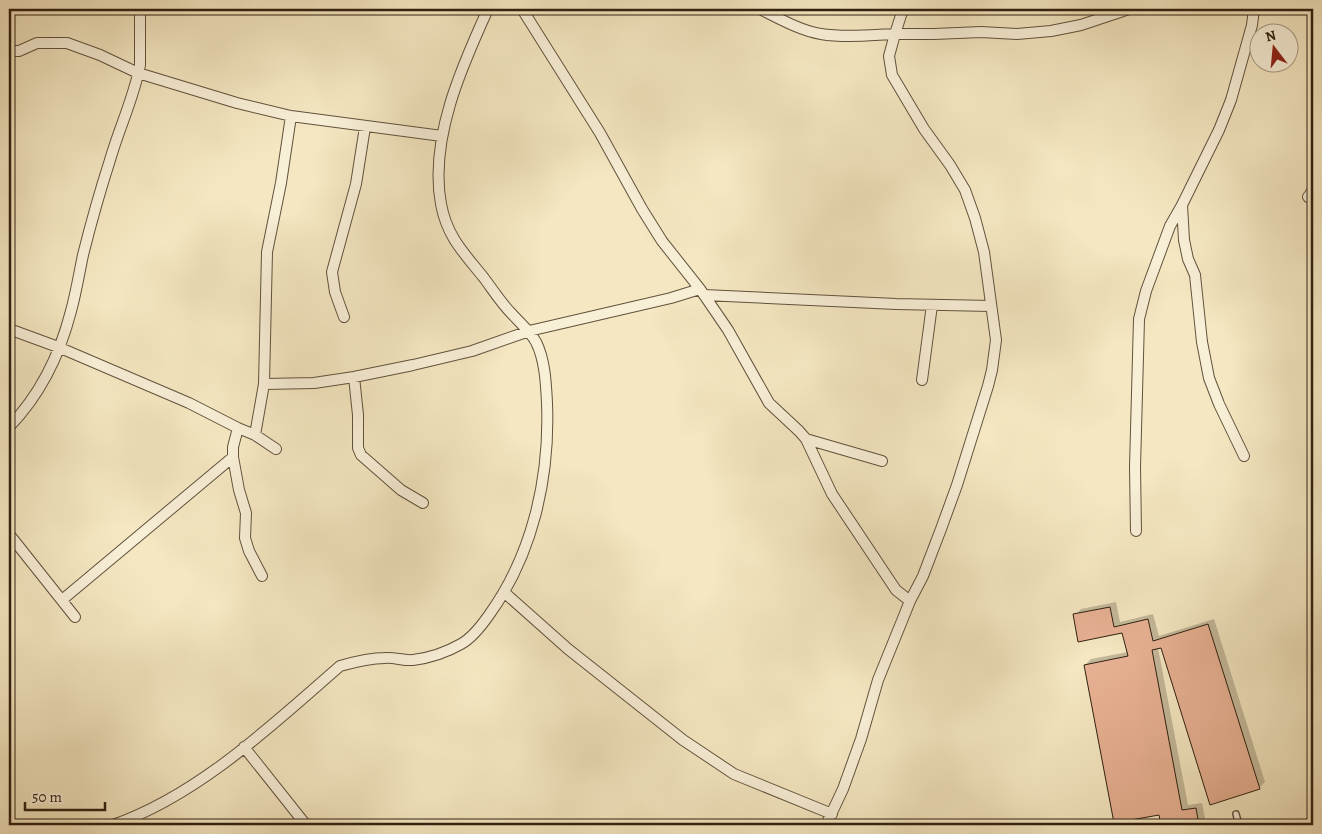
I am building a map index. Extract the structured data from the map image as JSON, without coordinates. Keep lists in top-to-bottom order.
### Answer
{
  "scale_bar": "50 m",
  "north": "top"
}
